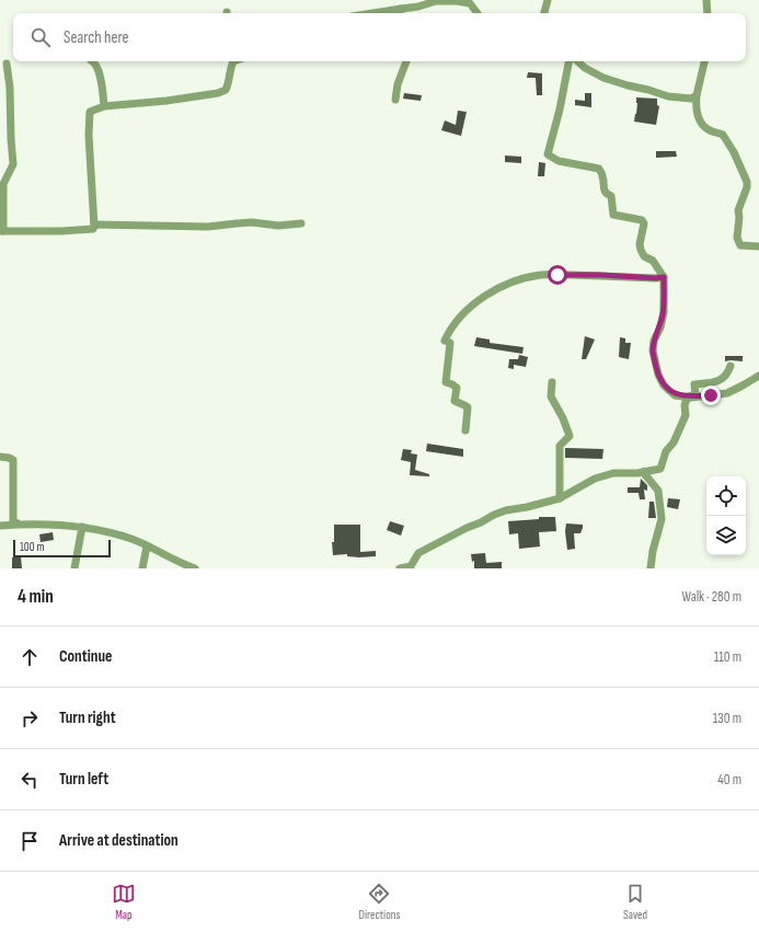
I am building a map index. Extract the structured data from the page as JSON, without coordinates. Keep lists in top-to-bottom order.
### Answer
{
  "scale_bar": "100 m",
  "page": {
    "search": "Search here",
    "scale": "100 m",
    "heading": ["4 min", "Walk · 280 m"],
    "list": [
      ["Continue", "110 m"],
      ["Turn right", "130 m"],
      ["Turn left", "40 m"],
      "Arrive at destination"
    ],
    "nav": ["Map", "Directions", "Saved"]
  }
}
